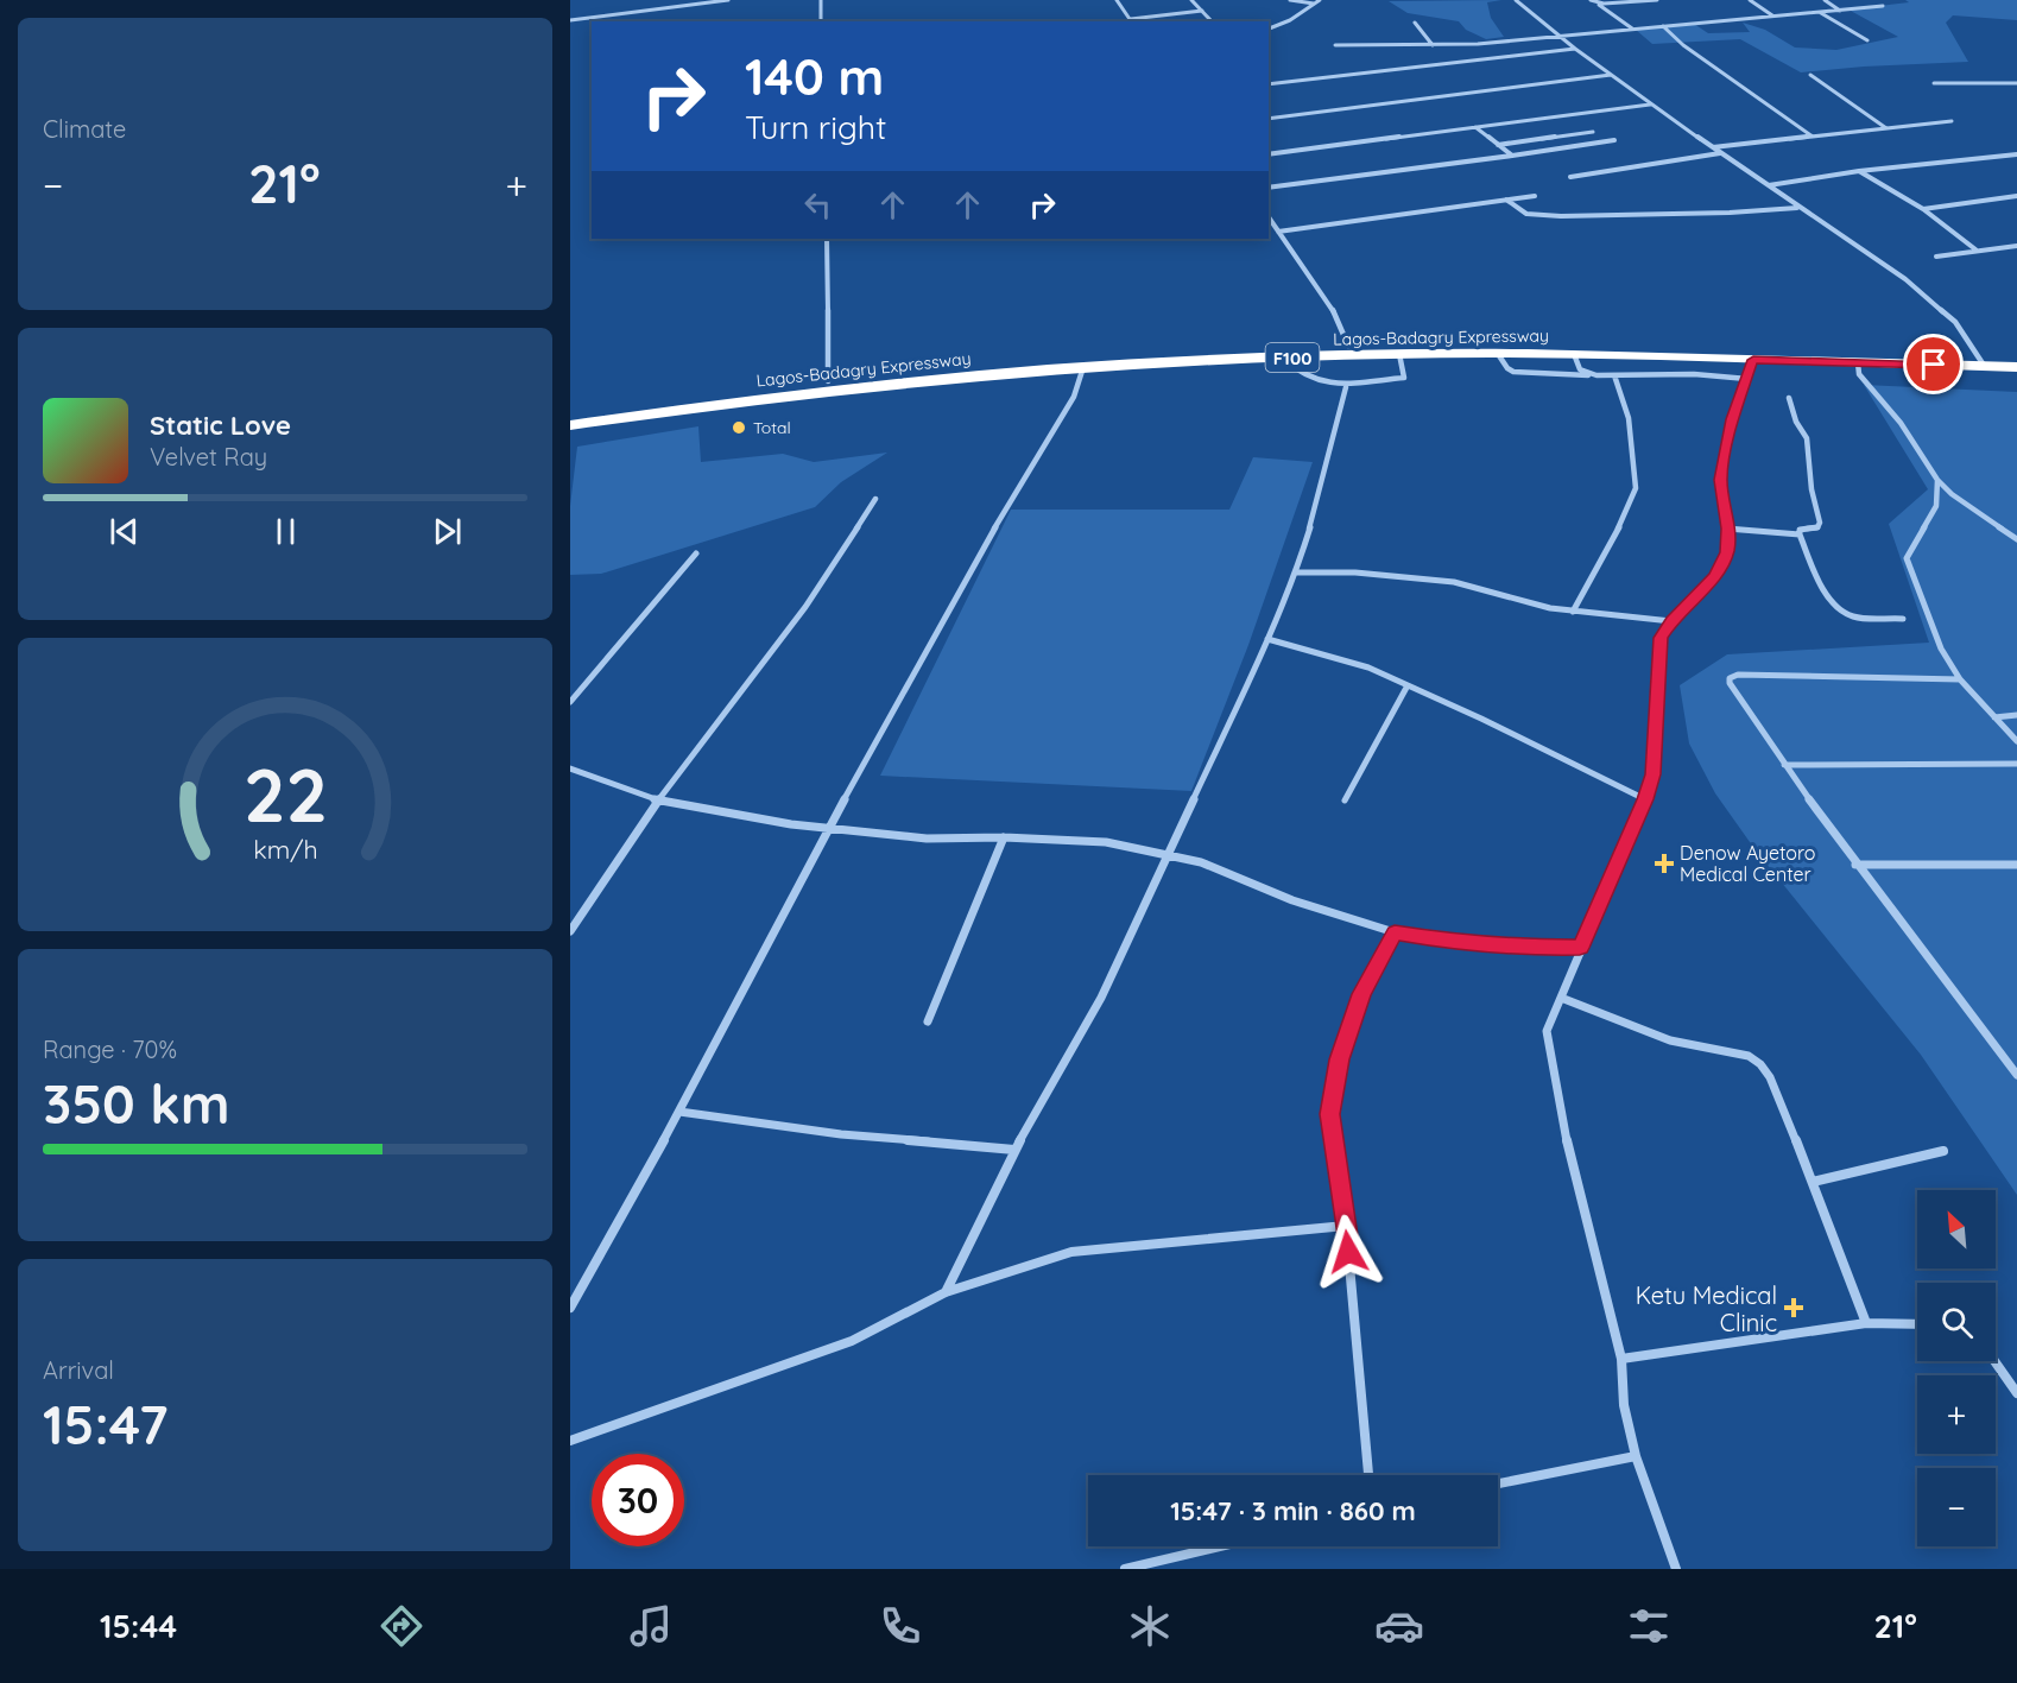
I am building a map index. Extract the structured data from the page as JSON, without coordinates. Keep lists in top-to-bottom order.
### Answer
{
  "streets": {
    "highway": ["Lagos-Badagry Expressway", "F100"]
  },
  "places": {
    "other": ["Total"],
    "health": ["Denow Ayetoro Medical Center", "Ketu Medical Clinic"]
  },
  "north": "top left",
  "page": {
    "tile": [
      "Climate",
      ["Range · 70%", "350 km"],
      ["Arrival", "15:47"]
    ],
    "turn": ["140 m", "Turn right"],
    "heat": ["−", "21°", "+"],
    "song": ["Static Love", "Velvet Ray"],
    "map_buttons": ["+", "−"],
    "limit": "30",
    "trip": "15:47 · 3 min · 860 m",
    "tabs": ["15:44", "21°"],
    "gauge": ["22", "km/h"]
  }
}
